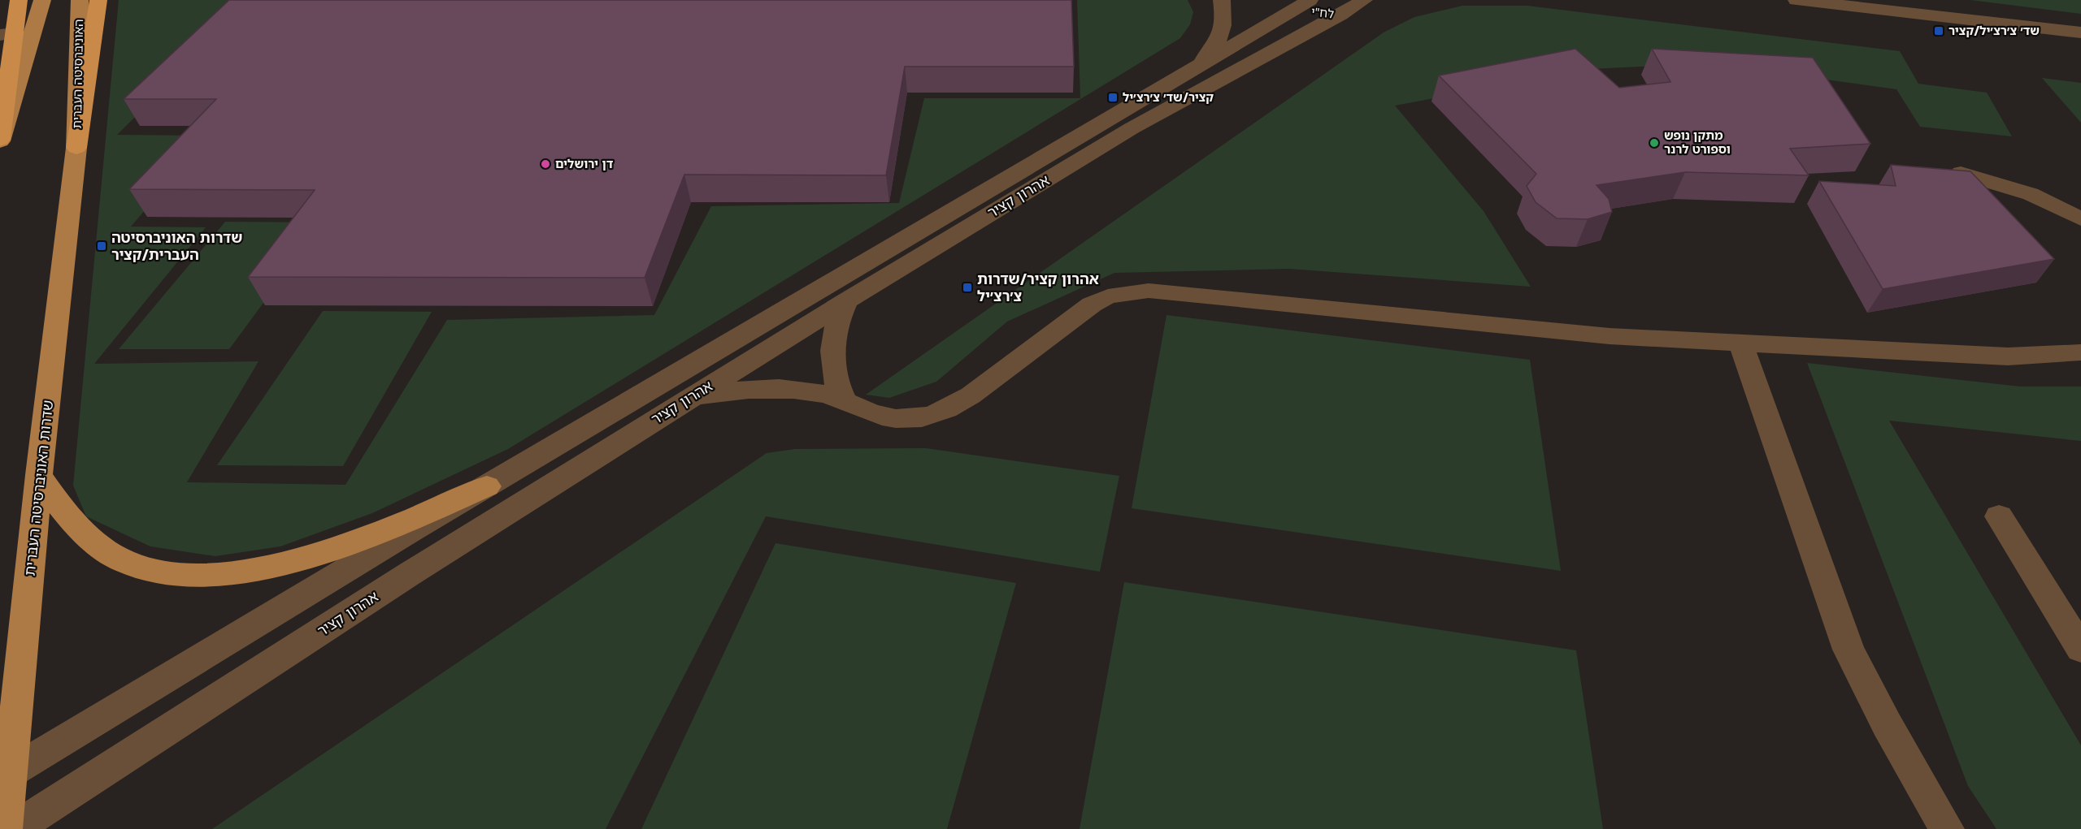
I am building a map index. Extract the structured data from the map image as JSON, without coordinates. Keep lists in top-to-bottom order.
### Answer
{
  "streets": {
    "main road": ["האוניברסיטה העברית", "שדרות האוניברסיטה העברית"],
    "street": ["לח\"י", "אהרון קציר"]
  },
  "crossings": [
    ["לח\"י", "אהרון קציר"],
    ["האוניברסיטה העברית", "שדרות האוניברסיטה העברית"],
    ["אהרון קציר", "שדרות האוניברסיטה העברית"]
  ],
  "places": {
    "transit": [
      "שד׳ צ׳רצ׳יל/קציר",
      "קציר/שד׳ צ׳רצ׳יל",
      "שדרות האוניברסיטה העברית/קציר",
      "אהרון קציר/שדרות צ׳רצ׳יל"
    ],
    "other": ["מתקן נופש וספורט לרנר", "דן ירושלים"]
  }
}
